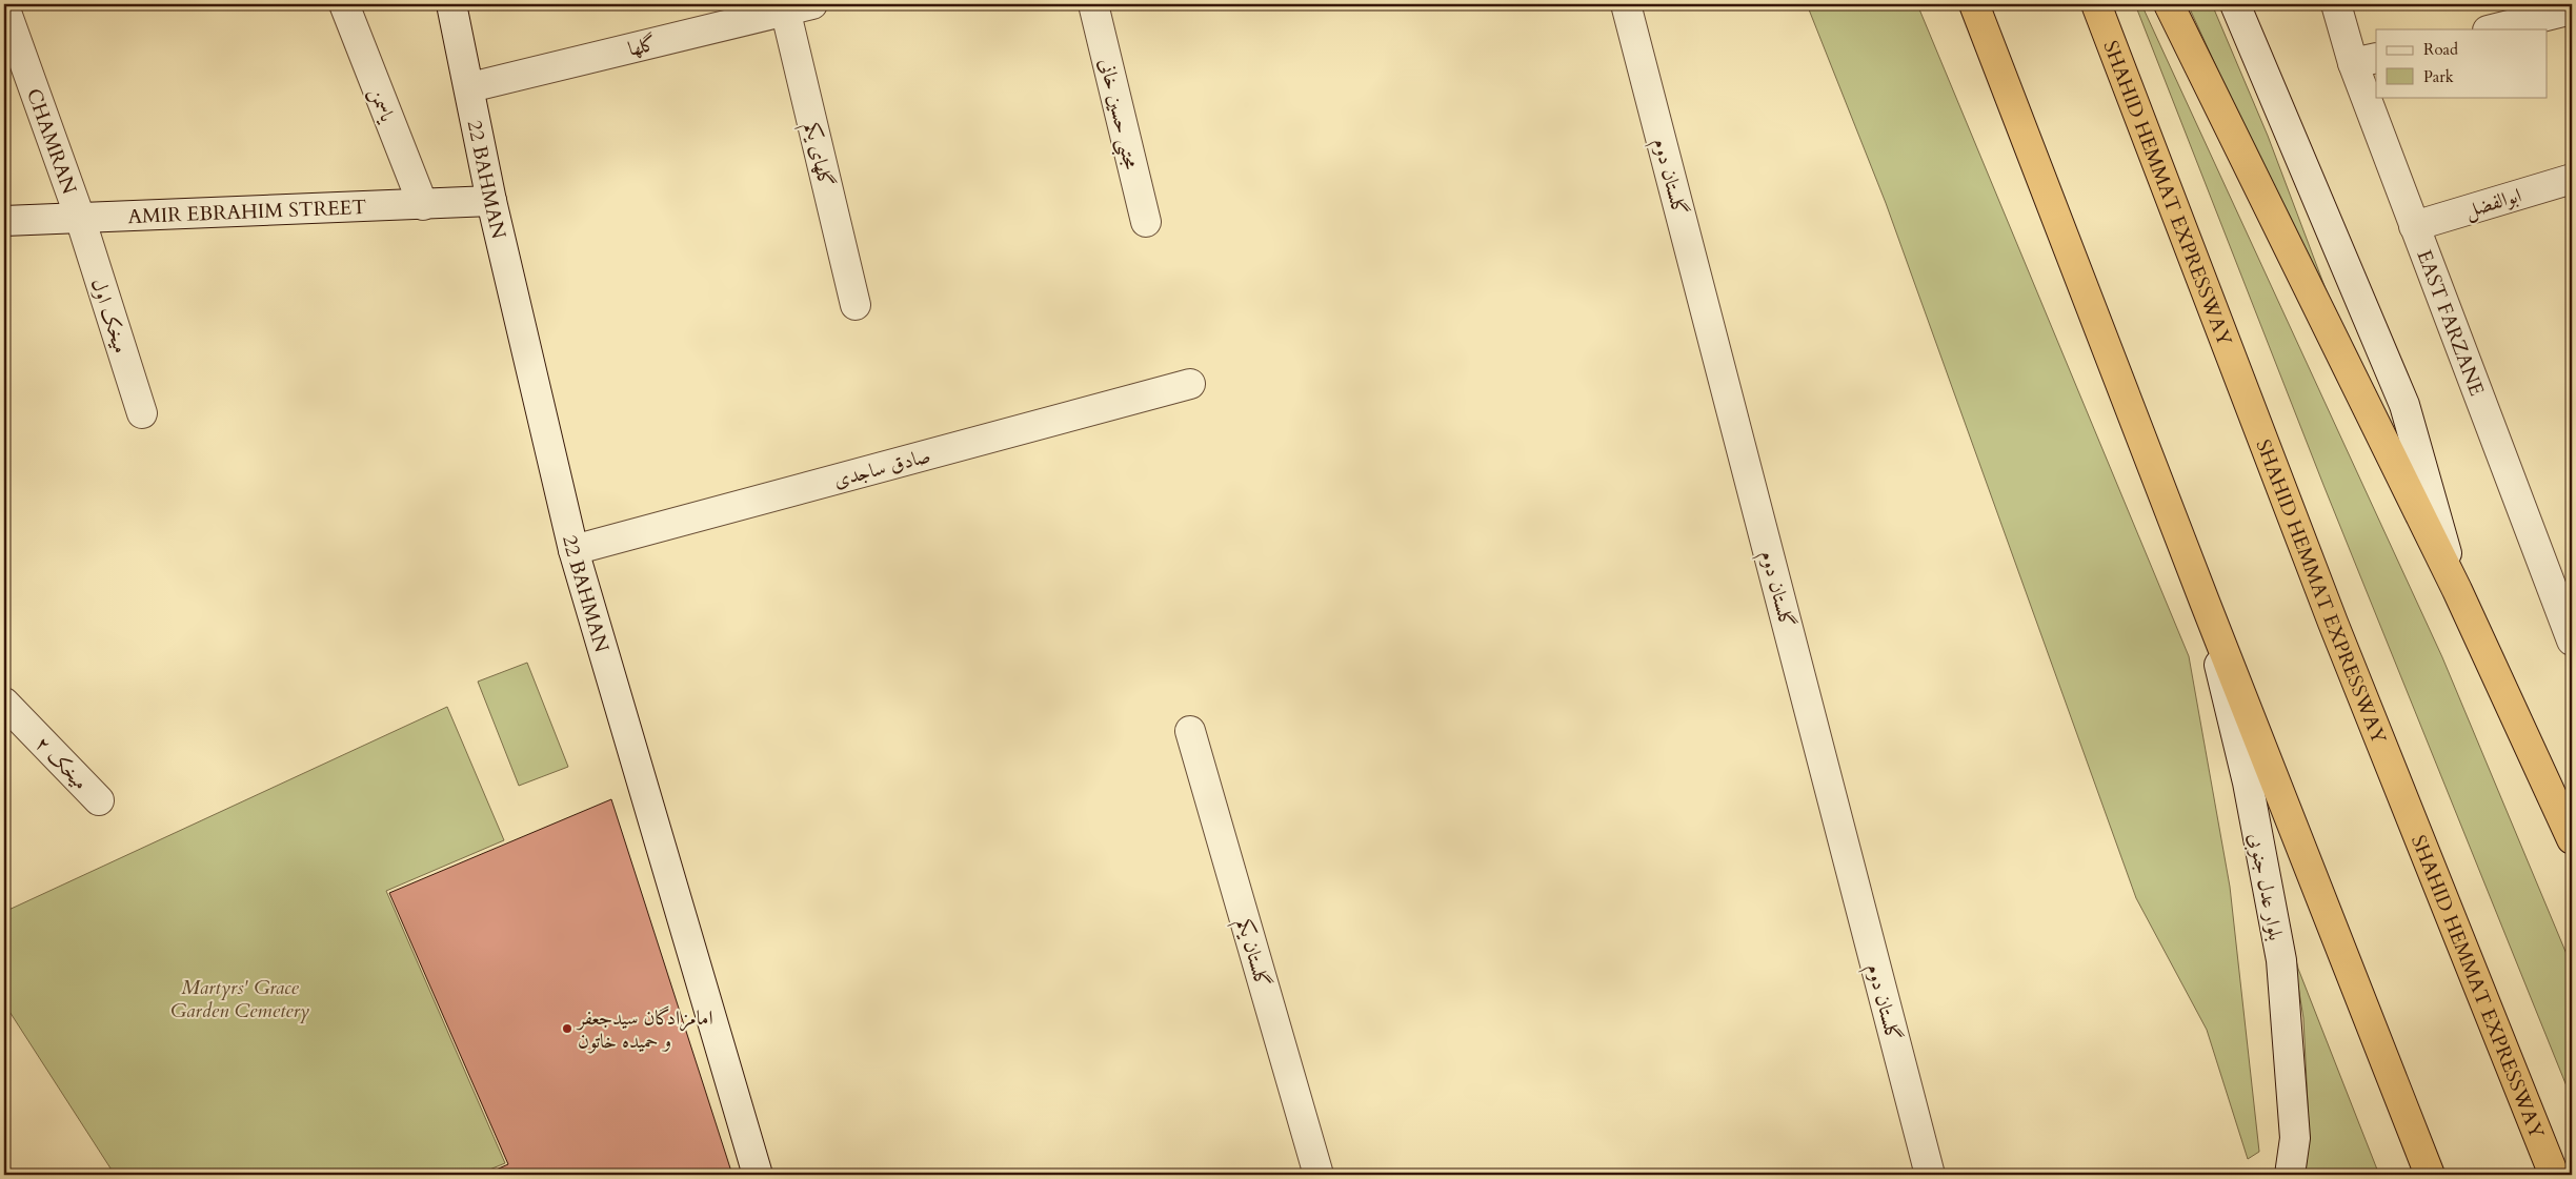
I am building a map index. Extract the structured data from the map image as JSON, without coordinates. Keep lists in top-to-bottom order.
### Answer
{
  "streets": {
    "highway": ["SHAHID HEMMAT EXPRESSWAY"],
    "street": [
      "گلها",
      "یاسمن",
      "مجتبی حسین خانی",
      "CHAMRAN",
      "گلهای یکم",
      "گلستان دوم",
      "22 BAHMAN",
      "ابوالفضل",
      "AMIR EBRAHIM STREET",
      "میخک اول",
      "EAST FARZANE",
      "صادق ساجدی",
      "میخک ۲",
      "بلوار عدل جنوبی",
      "گلستان یکم"
    ]
  },
  "crossings": [
    ["گلها", "گلهای یکم"],
    ["گلها", "22 BAHMAN"],
    ["یاسمن", "AMIR EBRAHIM STREET"],
    ["CHAMRAN", "AMIR EBRAHIM STREET"],
    ["CHAMRAN", "میخک اول"],
    ["22 BAHMAN", "AMIR EBRAHIM STREET"],
    ["22 BAHMAN", "صادق ساجدی"],
    ["ابوالفضل", "EAST FARZANE"],
    ["AMIR EBRAHIM STREET", "میخک اول"]
  ],
  "parks": ["Martyrs' Grace Garden Cemetery"],
  "places": ["امامزادگان سیدجعفر و حمیده خاتون"],
  "legend": ["Road", "Park"]
}
